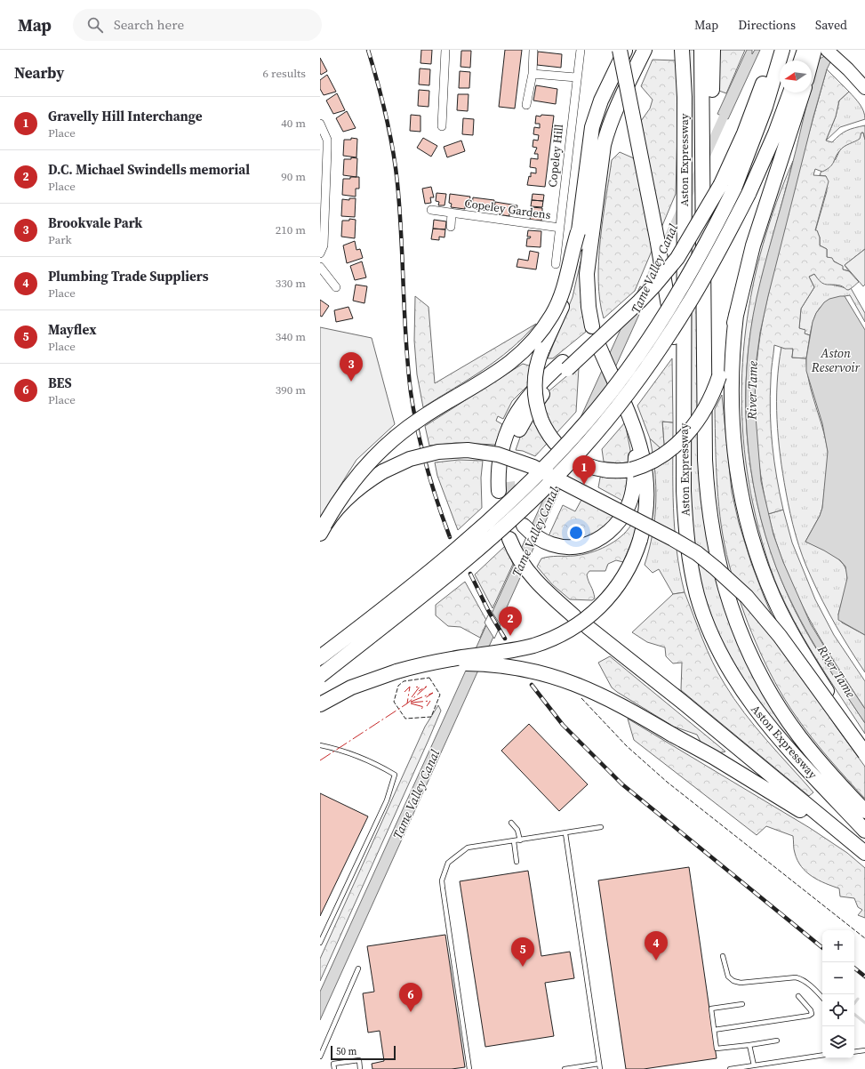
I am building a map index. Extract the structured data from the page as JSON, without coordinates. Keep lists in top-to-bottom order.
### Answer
{
  "streets": {
    "highway": ["Aston Expressway"],
    "street": ["Copeley Hill", "Copeley Gardens"]
  },
  "crossings": [
    ["Copeley Hill", "Copeley Gardens"]
  ],
  "water": ["Tame Valley Canal", "Aston Reservoir", "River Tame"],
  "scale_bar": "50 m",
  "north": "left",
  "page": {
    "header": "Map",
    "search": "Search here",
    "nav": ["Map", "Directions", "Saved"],
    "heading": ["Nearby", "6 results"],
    "list": [
      {
        "mark": "1",
        "name": "Gravelly Hill Interchange",
        "note": "Place",
        "value": "40 m"
      },
      {
        "mark": "2",
        "name": "D.C. Michael Swindells memorial",
        "note": "Place",
        "value": "90 m"
      },
      {
        "mark": "3",
        "name": "Brookvale Park",
        "note": "Park",
        "value": "210 m"
      },
      {
        "mark": "4",
        "name": "Plumbing Trade Suppliers",
        "note": "Place",
        "value": "330 m"
      },
      {
        "mark": "5",
        "name": "Mayflex",
        "note": "Place",
        "value": "340 m"
      },
      {
        "mark": "6",
        "name": "BES",
        "note": "Place",
        "value": "390 m"
      }
    ],
    "pins": [
      "3",
      "1",
      "2",
      "4",
      "5",
      "6"
    ],
    "map_buttons": ["+", "−"],
    "scale": "50 m"
  }
}
